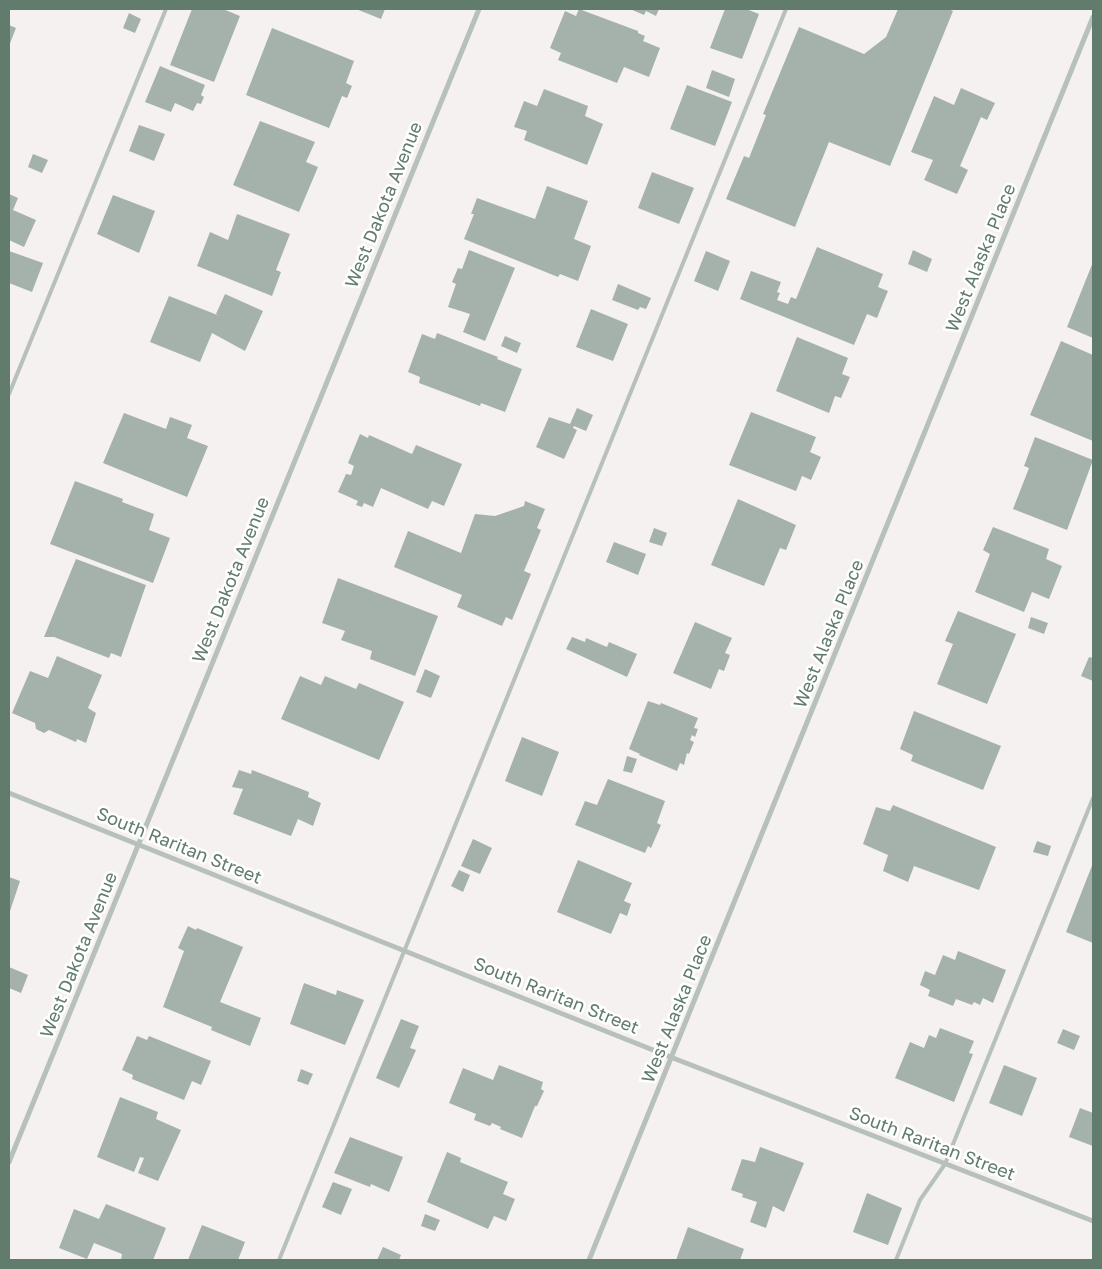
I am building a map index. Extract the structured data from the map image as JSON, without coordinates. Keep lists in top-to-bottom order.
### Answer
{
  "streets": {
    "street": ["West Dakota Avenue", "West Alaska Place", "South Raritan Street"]
  },
  "crossings": [
    ["West Dakota Avenue", "South Raritan Street"],
    ["West Alaska Place", "South Raritan Street"]
  ]
}
